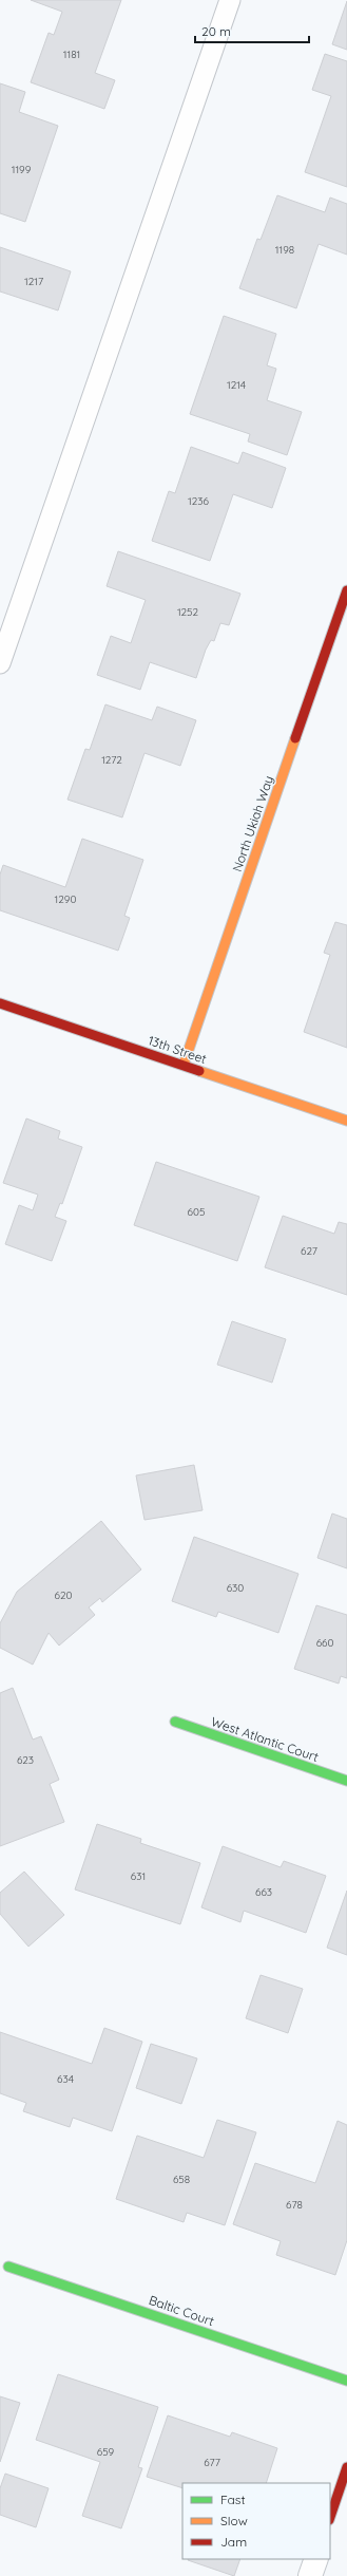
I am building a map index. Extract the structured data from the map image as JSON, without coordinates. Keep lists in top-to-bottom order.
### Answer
{
  "streets": {
    "street": [
      "North Ukiah Way",
      "13th Street",
      "West Atlantic Court",
      "Baltic Court"
    ]
  },
  "crossings": [
    ["North Ukiah Way", "13th Street"]
  ],
  "house_numbers": [
    "1181",
    "1199",
    "1198",
    "1217",
    "1214",
    "1236",
    "1252",
    "1272",
    "1290",
    "605",
    "627",
    "630",
    "620",
    "660",
    "623",
    "631",
    "663",
    "634",
    "658",
    "678",
    "659",
    "677"
  ],
  "legend": ["Fast", "Slow", "Jam"],
  "scale_bar": "20 m"
}
